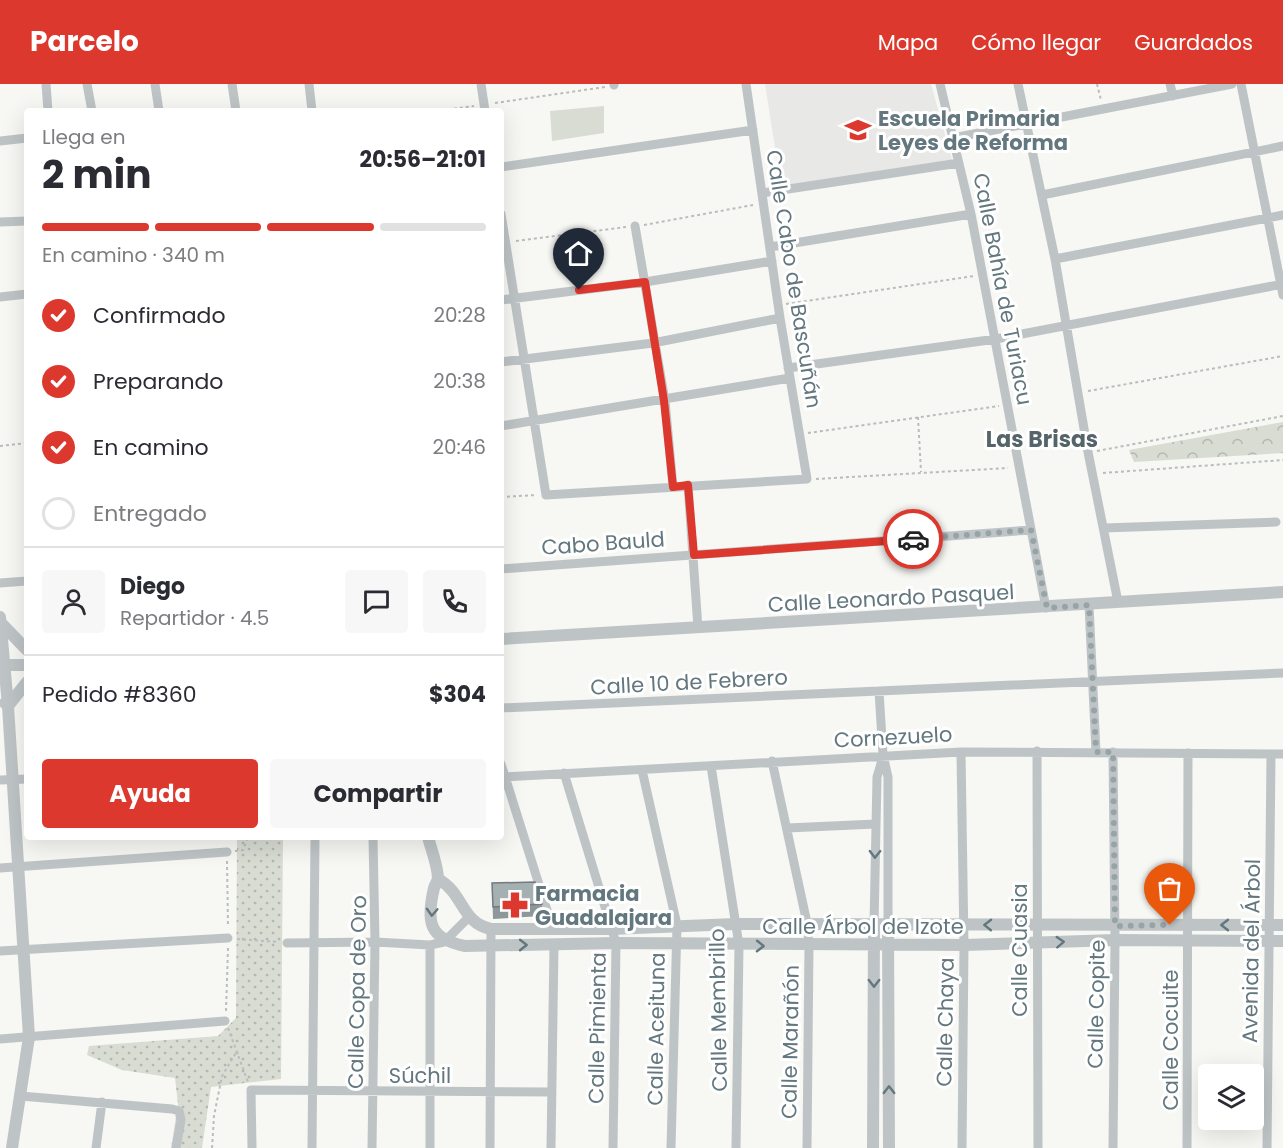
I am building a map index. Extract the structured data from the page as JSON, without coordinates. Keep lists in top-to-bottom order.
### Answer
{
  "streets": {
    "street": [
      "Calle Cabo de Bascuñán",
      "Calle Bahía de Turiacu",
      "Cabo Bauld",
      "Calle Leonardo Pasquel",
      "Calle 10 de Febrero",
      "Cornezuelo",
      "Calle Árbol de Izote",
      "Calle Cuasia",
      "Avenida del Árbol",
      "Calle Copa de Oro",
      "Calle Copite",
      "Calle Membrillo",
      "Calle Chaya",
      "Calle Pimienta",
      "Calle Aceituna",
      "Calle Cocuite",
      "Calle Marañón",
      "Súchil"
    ]
  },
  "crossings": [
    ["Calle Bahía de Turiacu", "Cabo Bauld"],
    ["Calle Bahía de Turiacu", "Calle Leonardo Pasquel"],
    ["Cornezuelo", "Calle Cuasia"],
    ["Cornezuelo", "Avenida del Árbol"],
    ["Cornezuelo", "Calle Copite"],
    ["Cornezuelo", "Calle Membrillo"],
    ["Cornezuelo", "Calle Chaya"],
    ["Cornezuelo", "Calle Pimienta"],
    ["Cornezuelo", "Calle Aceituna"],
    ["Cornezuelo", "Calle Cocuite"],
    ["Cornezuelo", "Calle Marañón"],
    ["Calle Árbol de Izote", "Calle Cuasia"],
    ["Calle Árbol de Izote", "Avenida del Árbol"],
    ["Calle Árbol de Izote", "Calle Copite"],
    ["Calle Árbol de Izote", "Calle Membrillo"],
    ["Calle Árbol de Izote", "Calle Chaya"],
    ["Calle Árbol de Izote", "Calle Pimienta"],
    ["Calle Árbol de Izote", "Calle Aceituna"],
    ["Calle Árbol de Izote", "Calle Cocuite"],
    ["Calle Árbol de Izote", "Calle Marañón"],
    ["Calle Copa de Oro", "Súchil"]
  ],
  "districts": ["Las Brisas"],
  "places": {
    "school or university": ["Escuela Primaria Leyes de Reforma"],
    "pharmacy": ["Farmacia Guadalajara"]
  },
  "page": {
    "header": "Parcelo",
    "nav": ["Mapa", "Cómo llegar", "Guardados"],
    "heading": ["2 min", "Llega en", "20:56–21:01"],
    "panel": [
      "Diego",
      "Repartidor · 4.5",
      "Pedido #8360",
      "$304"
    ],
    "bar": "En camino · 340 m",
    "list": [
      ["Confirmado", "20:28"],
      ["Preparando", "20:38"],
      ["En camino", "20:46"],
      "Entregado"
    ],
    "buttons": ["Ayuda", "Compartir"]
  }
}
